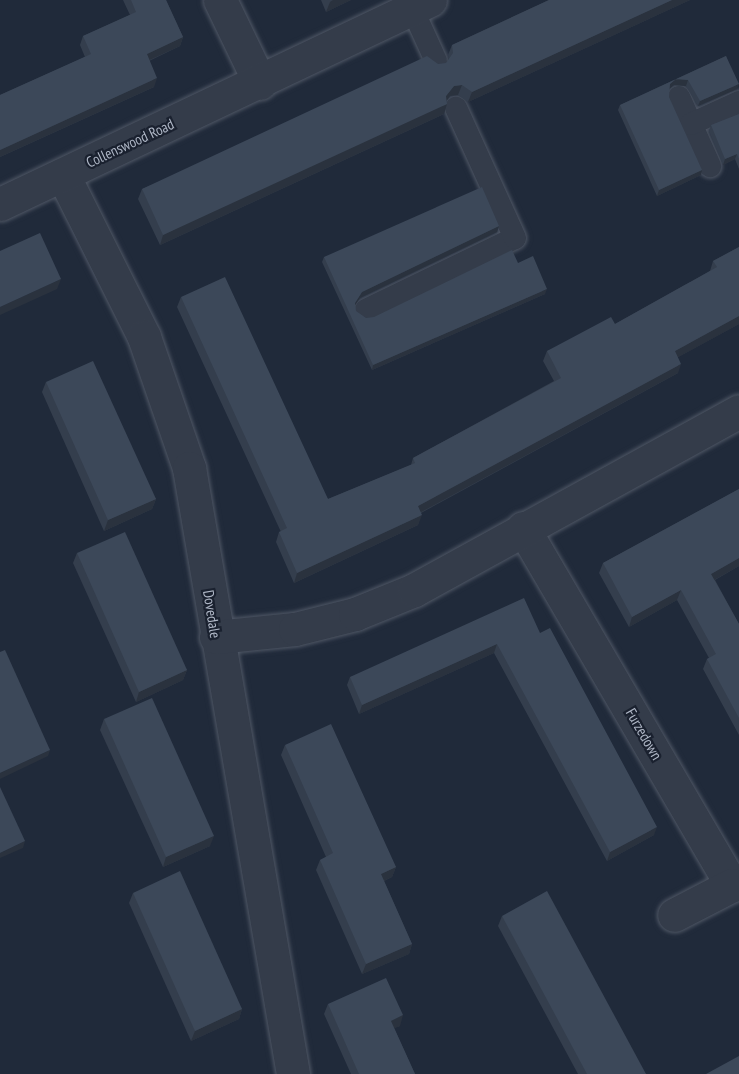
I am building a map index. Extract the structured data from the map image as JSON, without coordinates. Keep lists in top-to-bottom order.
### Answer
{
  "streets": {
    "street": ["Collenswood Road", "Dovedale", "Furzedown"]
  },
  "crossings": [
    ["Collenswood Road", "Dovedale"]
  ]
}
